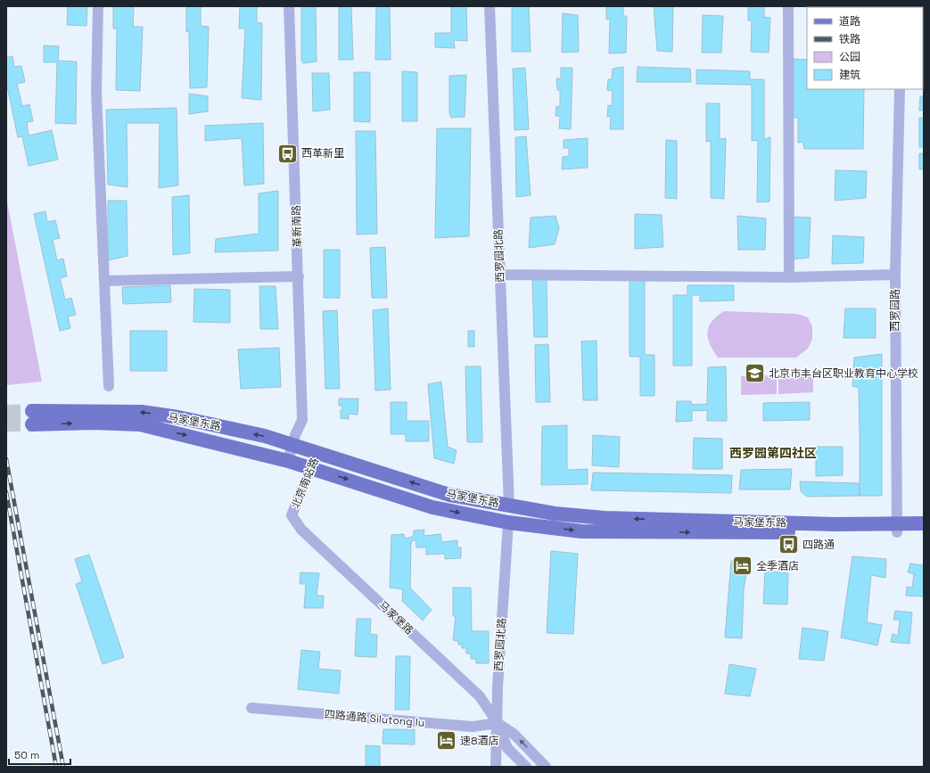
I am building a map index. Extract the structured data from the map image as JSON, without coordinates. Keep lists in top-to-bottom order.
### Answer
{
  "streets": {
    "main road": ["马家堡东路"],
    "street": [
      "革新南路",
      "西罗园北路",
      "西罗园路",
      "北京南站路",
      "马家堡路",
      "四路通路 Silutong lu"
    ]
  },
  "crossings": [
    ["革新南路", "马家堡东路"],
    ["西罗园北路", "马家堡东路"],
    ["西罗园北路", "马家堡路"],
    ["西罗园北路", "四路通路 Silutong lu"],
    ["西罗园路", "马家堡东路"],
    ["马家堡东路", "北京南站路"],
    ["北京南站路", "马家堡路"],
    ["马家堡路", "四路通路 Silutong lu"]
  ],
  "districts": ["西罗园第四社区"],
  "places": {
    "bus stop": ["西革新里", "四路通"],
    "school or university": ["北京市丰台区职业教育中心学校"],
    "hotel": ["全季酒店", "速8酒店"]
  },
  "legend": [
    "道路",
    "铁路",
    "公园",
    "建筑"
  ],
  "scale_bar": "50 m"
}
